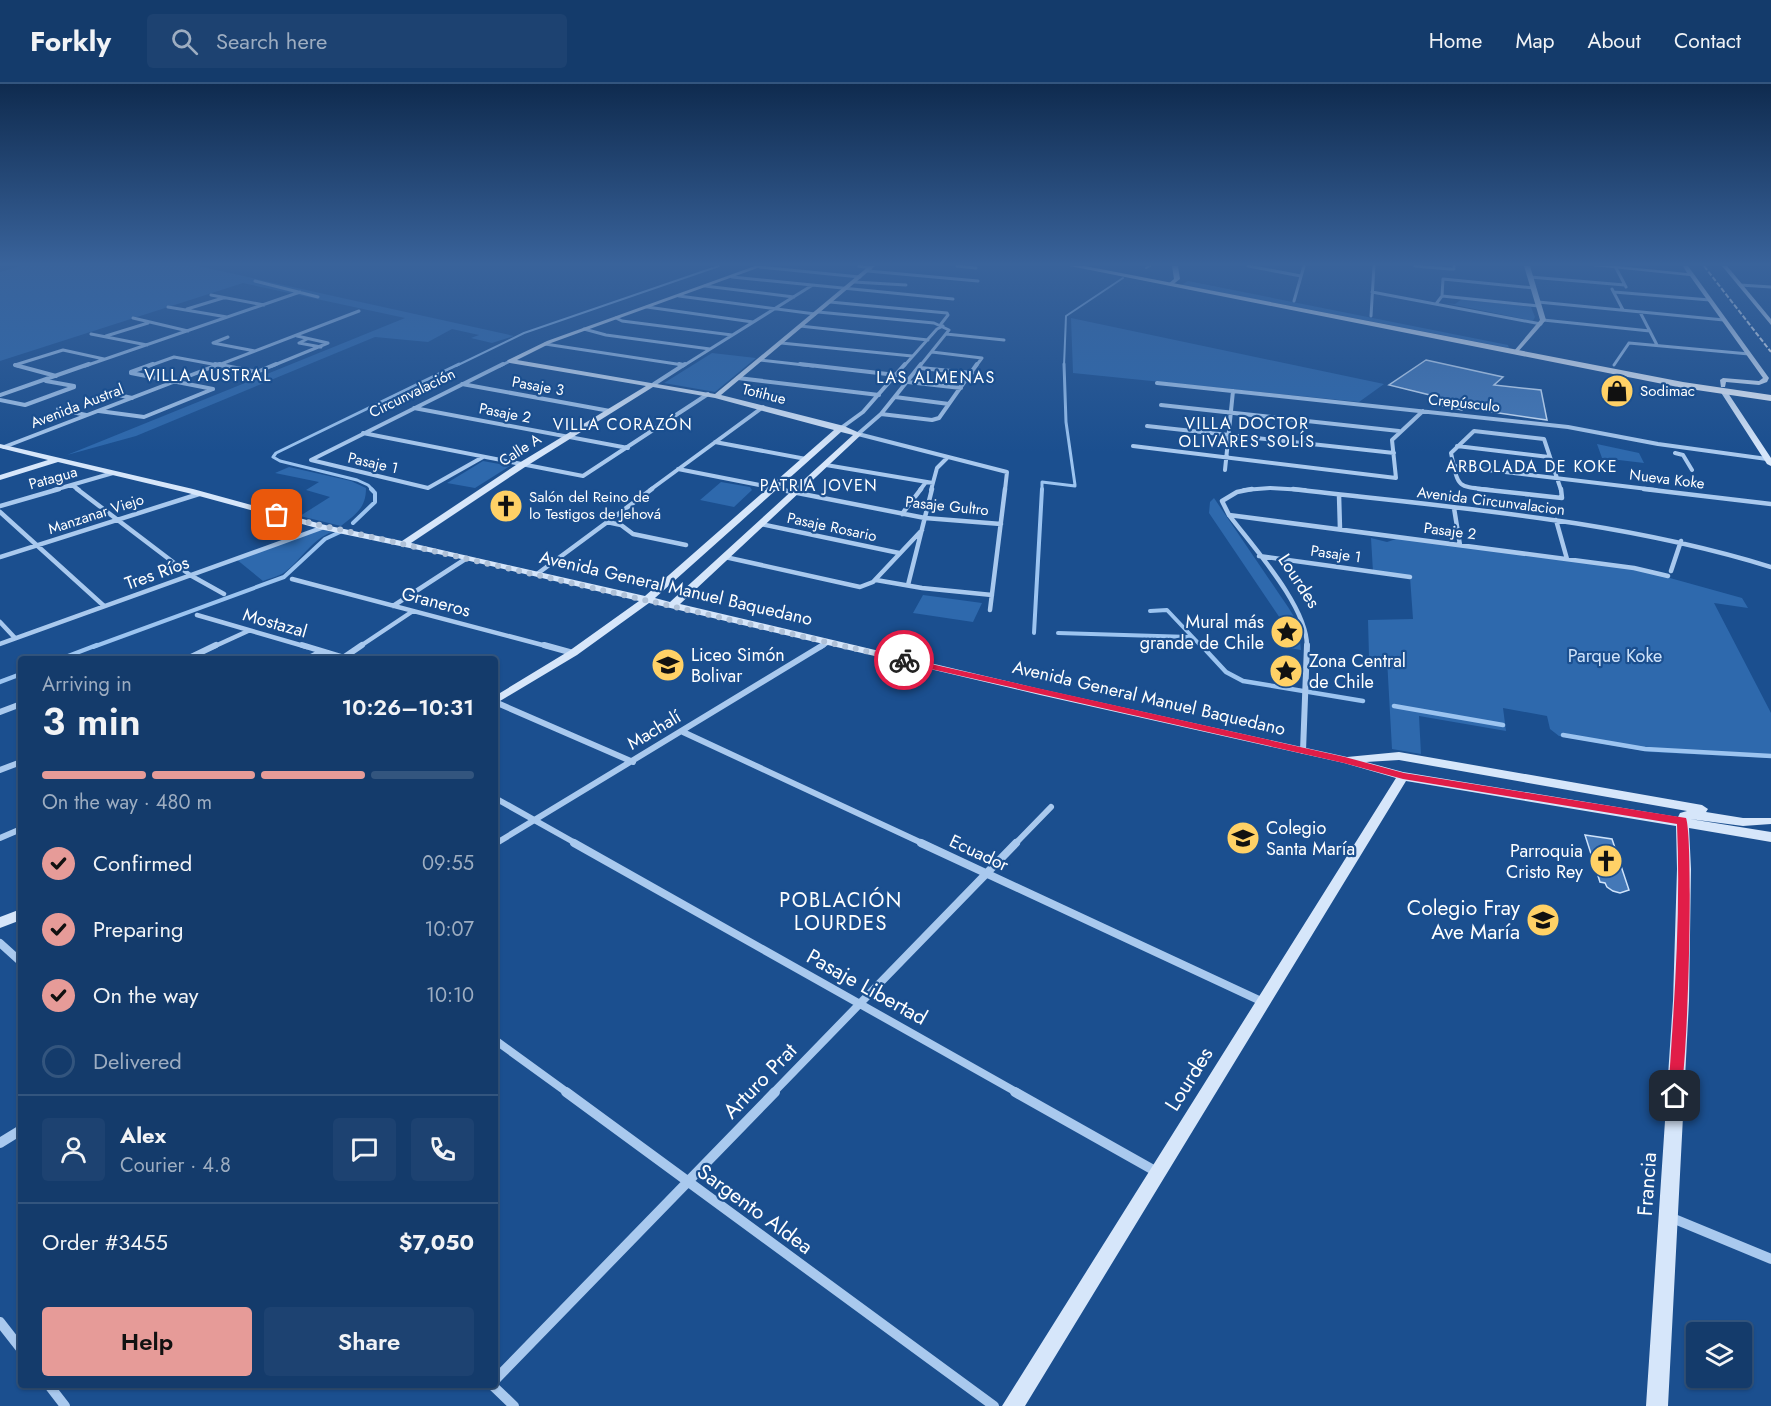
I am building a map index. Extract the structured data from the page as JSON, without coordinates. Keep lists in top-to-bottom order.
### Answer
{
  "streets": {
    "street": [
      "Pasaje 3",
      "Circunvalación",
      "Totihue",
      "Crepúsculo",
      "Avenida Austral",
      "Pasaje 2",
      "Calle A",
      "Pasaje 1",
      "Patagua",
      "Nueva Koke",
      "Avenida Circunvalacion",
      "Pasaje Gultro",
      "Manzanar Viejo",
      "Pasaje Rosario",
      "Tres Ríos",
      "Lourdes",
      "Avenida General Manuel Baquedano",
      "Graneros",
      "Mostazal",
      "Machalí",
      "Ecuador",
      "Pasaje Libertad",
      "Arturo Prat",
      "Francia",
      "Sargento Aldea"
    ]
  },
  "crossings": [
    ["Pasaje 3", "Circunvalación"],
    ["Pasaje 3", "Calle A"],
    ["Circunvalación", "Totihue"],
    ["Circunvalación", "Pasaje 2"],
    ["Circunvalación", "Pasaje 1"],
    ["Totihue", "Calle A"],
    ["Totihue", "Pasaje Gultro"],
    ["Avenida Austral", "Avenida General Manuel Baquedano"],
    ["Pasaje 2", "Calle A"],
    ["Pasaje 2", "Avenida Circunvalacion"],
    ["Pasaje 2", "Lourdes"],
    ["Calle A", "Avenida General Manuel Baquedano"],
    ["Pasaje 1", "Lourdes"],
    ["Patagua", "Avenida General Manuel Baquedano"],
    ["Avenida Circunvalacion", "Lourdes"],
    ["Manzanar Viejo", "Avenida General Manuel Baquedano"],
    ["Tres Ríos", "Avenida General Manuel Baquedano"],
    ["Lourdes", "Avenida General Manuel Baquedano"],
    ["Lourdes", "Ecuador"],
    ["Lourdes", "Pasaje Libertad"],
    ["Avenida General Manuel Baquedano", "Machalí"],
    ["Avenida General Manuel Baquedano", "Francia"],
    ["Machalí", "Ecuador"],
    ["Machalí", "Pasaje Libertad"],
    ["Ecuador", "Arturo Prat"],
    ["Pasaje Libertad", "Arturo Prat"],
    ["Arturo Prat", "Sargento Aldea"]
  ],
  "districts": [
    "VILLA AUSTRAL",
    "LAS ALMENAS",
    "VILLA DOCTOR OLIVARES SOLÍS",
    "VILLA CORAZÓN",
    "ARBOLADA DE KOKE",
    "PATRIA JOVEN",
    "POBLACIÓN LOURDES"
  ],
  "parks": ["Parque Koke"],
  "places": {
    "shop": ["Sodimac"],
    "church": ["Salón del Reino de lo Testigos de Jehová", "Parroquia Cristo Rey"],
    "place": ["Mural más grande de Chile", "Zona Central de Chile"],
    "school or university": ["Liceo Simón Bolivar", "Colegio Santa María", "Colegio Fray Ave María"]
  },
  "page": {
    "header": "Forkly",
    "search": "Search here",
    "nav": [
      "Home",
      "Map",
      "About",
      "Contact"
    ],
    "heading": ["3 min", "Arriving in", "10:26–10:31"],
    "panel": [
      "Alex",
      "Courier · 4.8",
      "Order #3455",
      "$7,050"
    ],
    "bar": "On the way · 480 m",
    "list": [
      ["Confirmed", "09:55"],
      ["Preparing", "10:07"],
      ["On the way", "10:10"],
      "Delivered"
    ],
    "buttons": ["Help", "Share"]
  }
}
